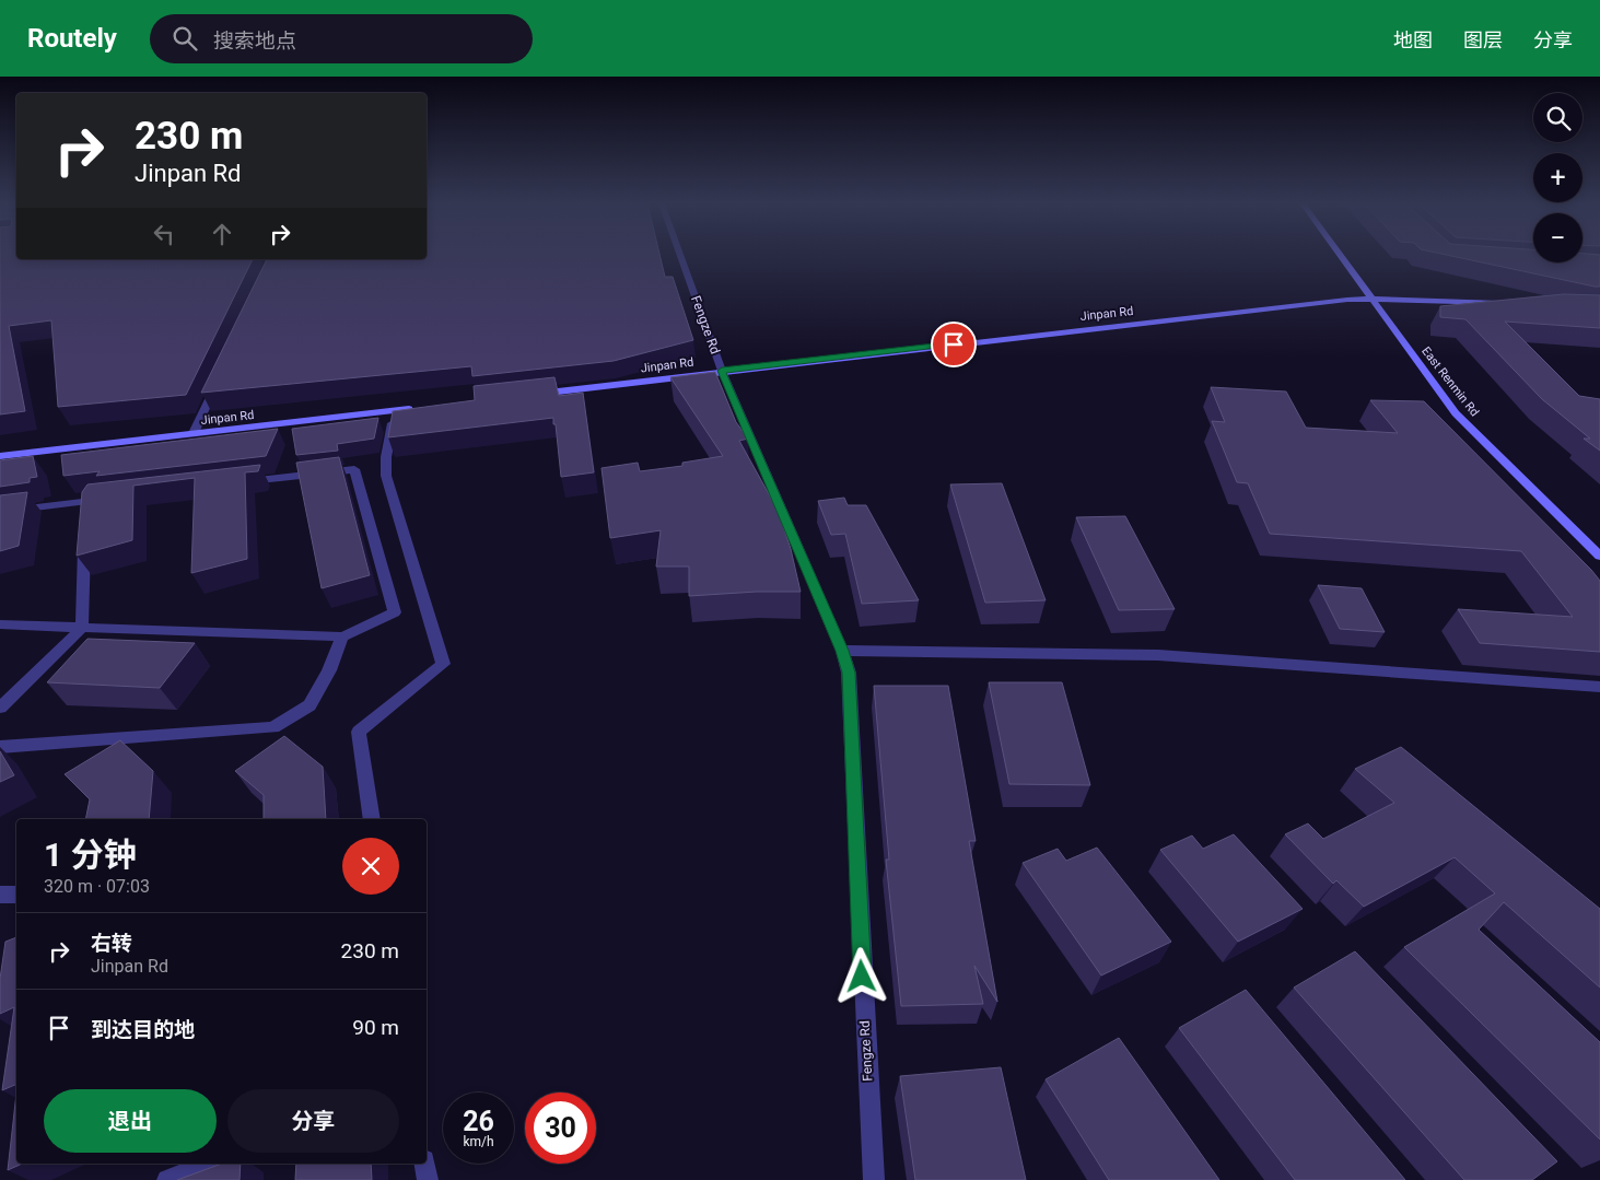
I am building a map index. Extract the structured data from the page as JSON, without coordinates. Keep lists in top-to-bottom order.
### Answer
{
  "streets": {
    "main road": ["Jinpan Rd", "East Renmin Rd"],
    "street": ["Fengze Rd"]
  },
  "crossings": [
    ["Jinpan Rd", "Fengze Rd"],
    ["Jinpan Rd", "East Renmin Rd"]
  ],
  "page": {
    "header": "Routely",
    "search": "搜索地点",
    "nav": ["地图", "图层", "分享"],
    "map_buttons": ["+", "−"],
    "turn": ["230 m", "Jinpan Rd"],
    "heading": ["1 分钟", "320 m · 07:03"],
    "list": [
      {
        "name": "右转",
        "note": "Jinpan Rd",
        "value": "230 m"
      },
      {
        "name": "到达目的地",
        "value": "90 m"
      }
    ],
    "buttons": ["退出", "分享"],
    "speed": "26 km/h",
    "limit": "30"
  }
}
